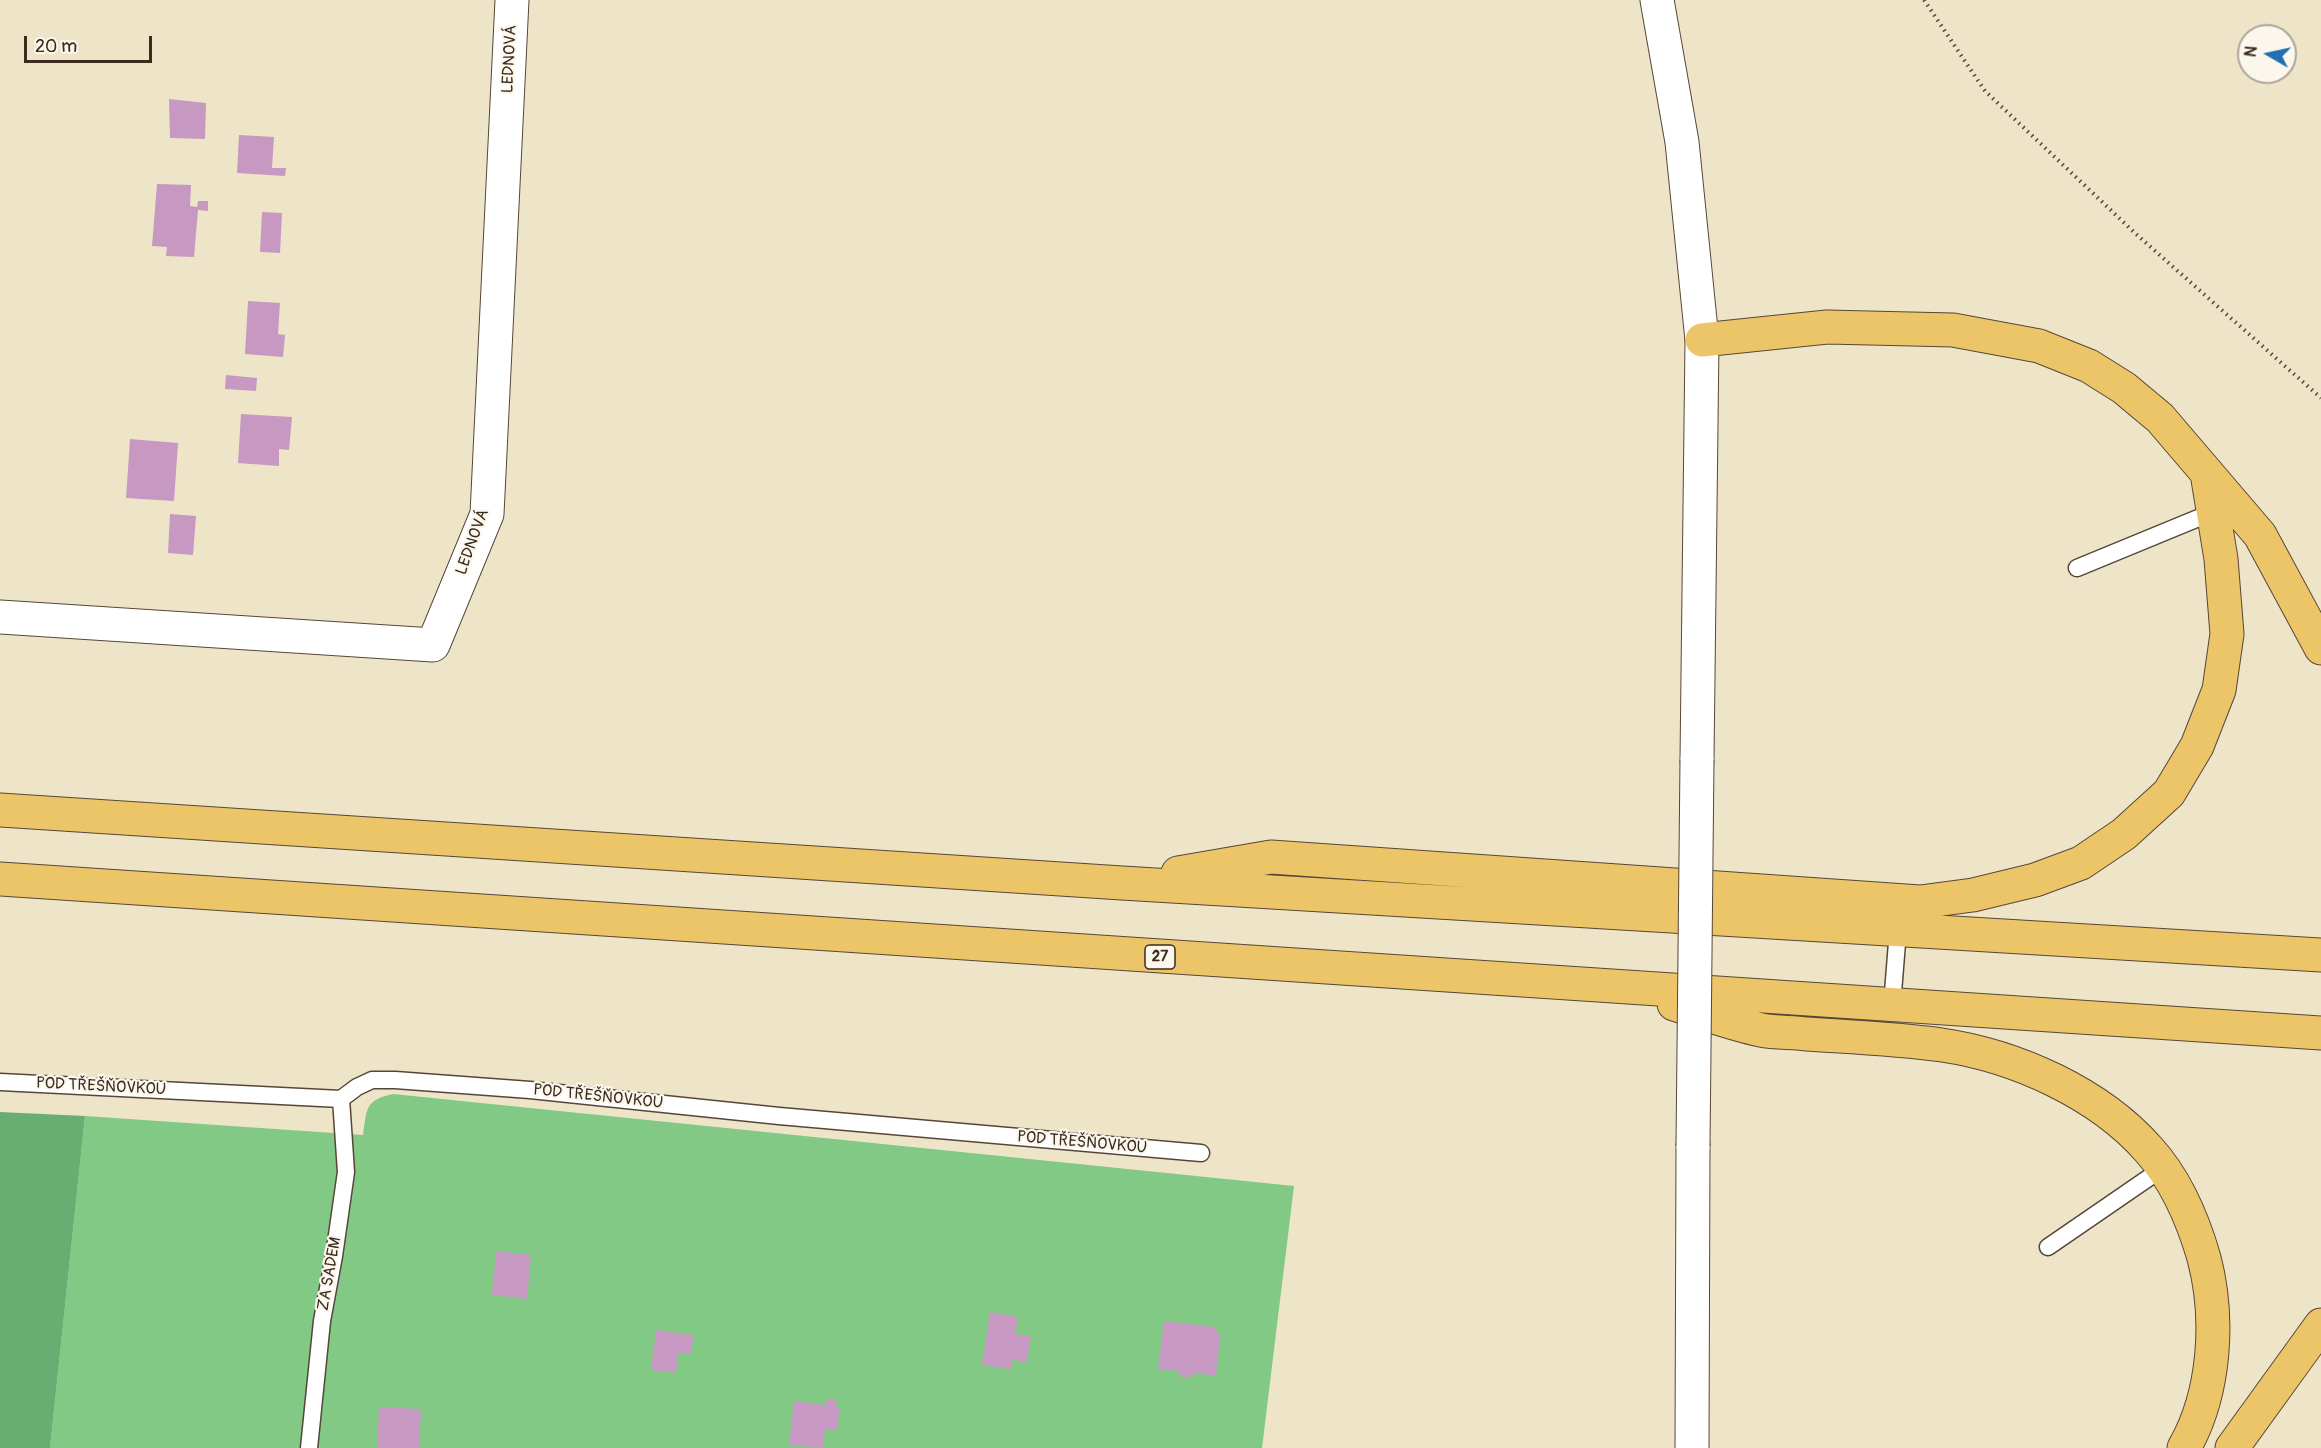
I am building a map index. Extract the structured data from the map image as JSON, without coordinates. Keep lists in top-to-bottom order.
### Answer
{
  "streets": {
    "highway": ["27"],
    "street": ["LEDNOVÁ"],
    "lane": ["POD TŘEŠŇOVKOU", "ZA SADEM"]
  },
  "crossings": [
    ["POD TŘEŠŇOVKOU", "ZA SADEM"]
  ],
  "scale_bar": "20 m",
  "north": "left"
}
